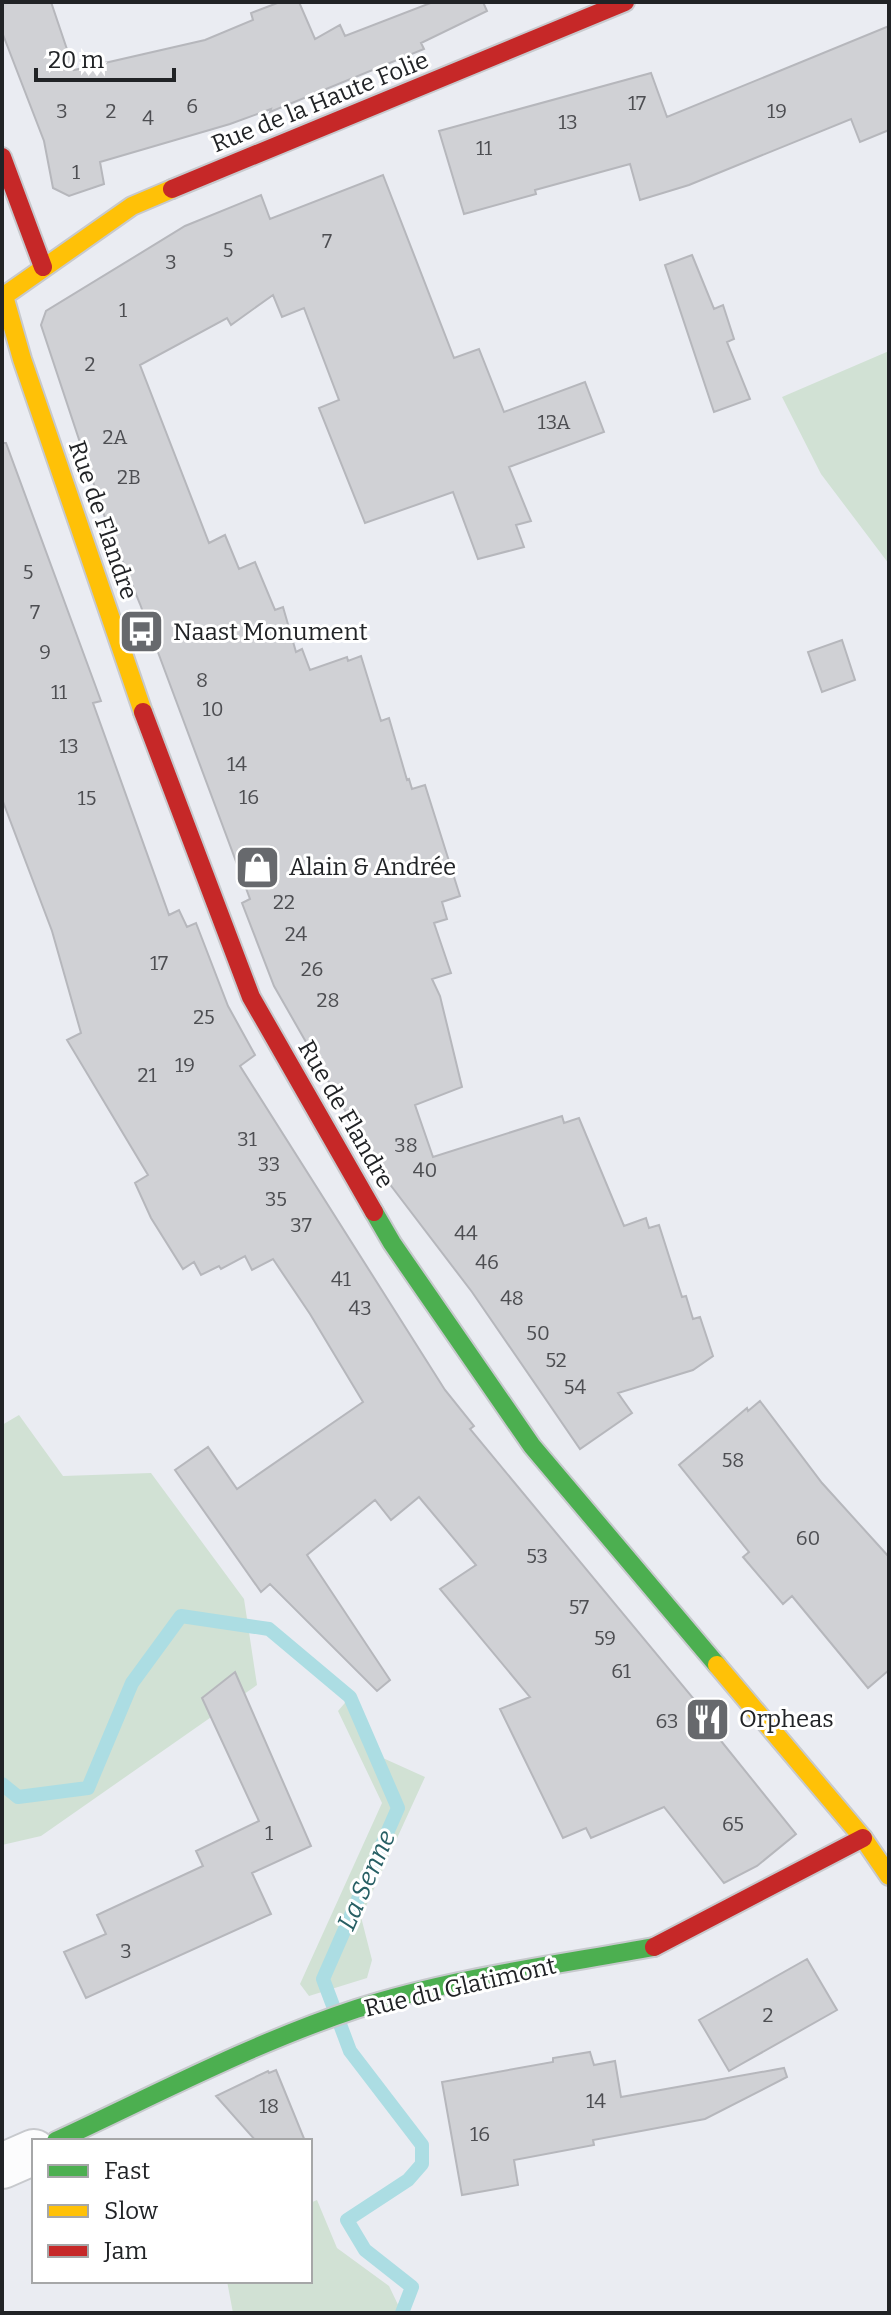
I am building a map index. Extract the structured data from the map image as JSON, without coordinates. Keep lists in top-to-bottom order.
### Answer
{
  "streets": {
    "street": ["Rue de la Haute Folie", "Rue de Flandre", "Rue du Glatimont"]
  },
  "crossings": [
    ["Rue de la Haute Folie", "Rue de Flandre"],
    ["Rue de Flandre", "Rue du Glatimont"]
  ],
  "water": ["La Senne"],
  "places": {
    "bus stop": ["Naast Monument"],
    "shop": ["Alain & Andrée"],
    "restaurant": ["Orpheas"]
  },
  "house_numbers": [
    "17",
    "6",
    "3",
    "2",
    "19",
    "4",
    "13",
    "11",
    "1",
    "7",
    "5",
    "3",
    "1",
    "2",
    "13A",
    "2A",
    "2B",
    "5",
    "7",
    "9",
    "8",
    "11",
    "10",
    "13",
    "14",
    "16",
    "15",
    "22",
    "24",
    "17",
    "26",
    "28",
    "25",
    "19",
    "21",
    "31",
    "38",
    "33",
    "40",
    "35",
    "37",
    "44",
    "46",
    "41",
    "48",
    "43",
    "50",
    "52",
    "54",
    "58",
    "60",
    "53",
    "57",
    "59",
    "61",
    "63",
    "65",
    "1",
    "3",
    "2",
    "14",
    "18",
    "16"
  ],
  "legend": ["Fast", "Slow", "Jam"],
  "scale_bar": "20 m"
}
